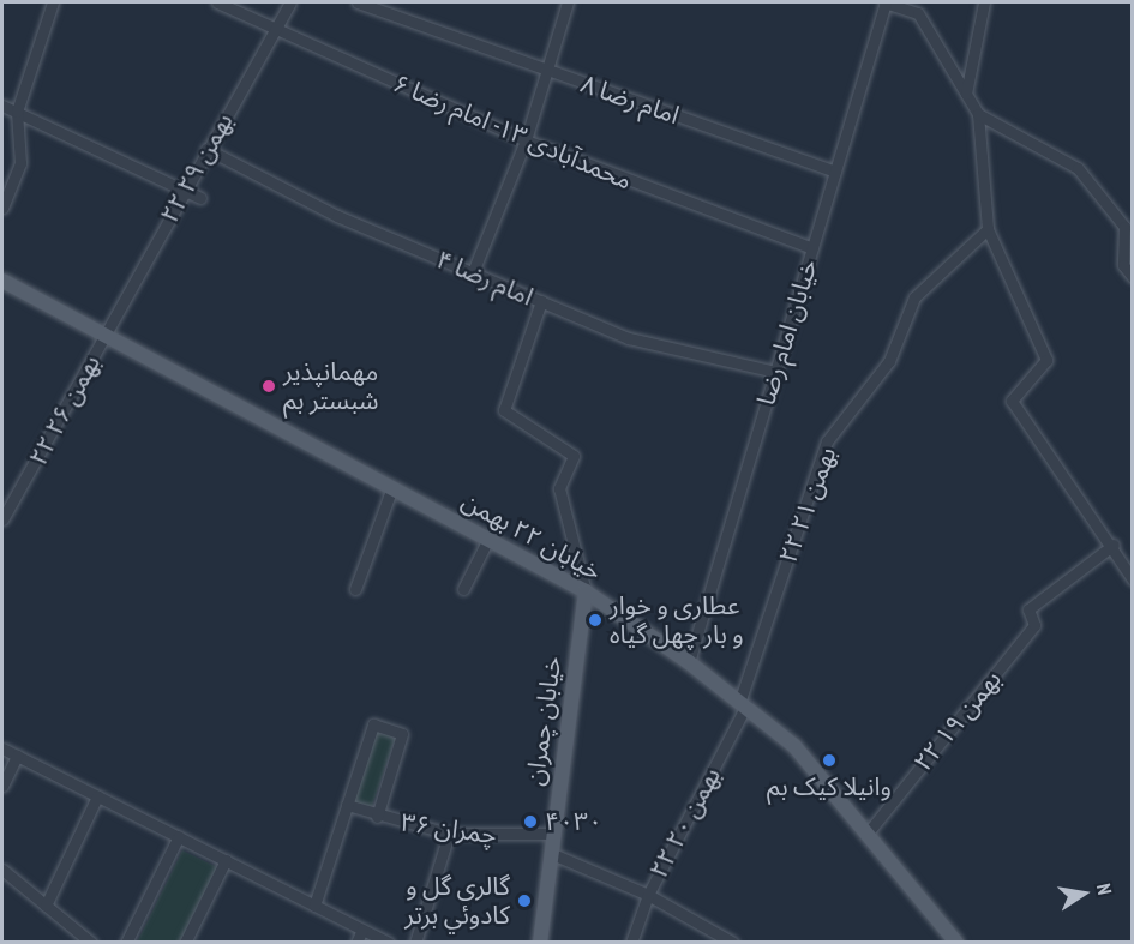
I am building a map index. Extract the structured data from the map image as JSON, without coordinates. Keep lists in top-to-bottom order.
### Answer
{
  "streets": {
    "main road": ["خیابان ۲۲ بهمن", "خیابان چمران"],
    "street": [
      "امام رضا ۸",
      "محمدآبادی ۱۳- امام رضا ۶",
      "۲۲ بهمن ۲۹",
      "امام رضا ۴",
      "خیابان امام رضا",
      "۲۲ بهمن ۲۶",
      "۲۲ بهمن ۲۱",
      "۲۲ بهمن ۱۹",
      "۲۲ بهمن ۲۰",
      "چمران ۳۶"
    ]
  },
  "crossings": [
    ["امام رضا ۸", "خیابان امام رضا"],
    ["محمدآبادی ۱۳- امام رضا ۶", "۲۲ بهمن ۲۹"],
    ["محمدآبادی ۱۳- امام رضا ۶", "خیابان امام رضا"],
    ["۲۲ بهمن ۲۹", "امام رضا ۴"],
    ["۲۲ بهمن ۲۹", "۲۲ بهمن ۲۶"],
    ["۲۲ بهمن ۲۹", "خیابان ۲۲ بهمن"],
    ["امام رضا ۴", "خیابان امام رضا"],
    ["خیابان امام رضا", "خیابان ۲۲ بهمن"],
    ["۲۲ بهمن ۲۶", "خیابان ۲۲ بهمن"],
    ["۲۲ بهمن ۲۱", "خیابان ۲۲ بهمن"],
    ["۲۲ بهمن ۲۱", "۲۲ بهمن ۲۰"],
    ["خیابان ۲۲ بهمن", "خیابان چمران"],
    ["خیابان ۲۲ بهمن", "۲۲ بهمن ۱۹"],
    ["خیابان ۲۲ بهمن", "۲۲ بهمن ۲۰"],
    ["خیابان چمران", "چمران ۳۶"]
  ],
  "places": [
    "مهمانپذیر شبستر بم",
    "عطاری و خوار و بار چهل گیاه",
    "وانیلا کیک بم",
    "۴۰۳۰",
    "گالري گل و كادوئي برتر"
  ],
  "north": "right"
}
